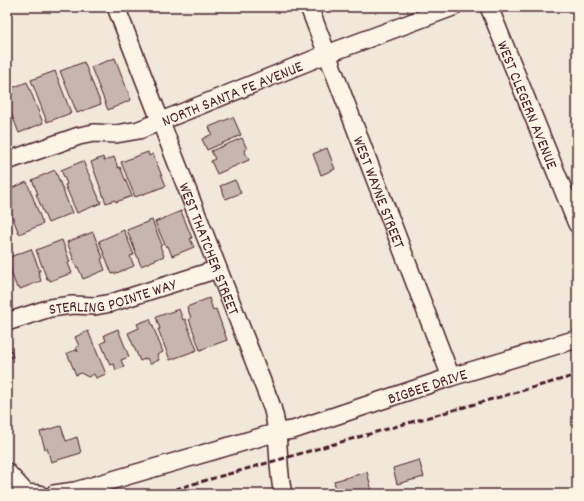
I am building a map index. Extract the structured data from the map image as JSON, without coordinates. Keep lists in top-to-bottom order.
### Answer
{
  "streets": {
    "street": [
      "NORTH SANTA FE AVENUE",
      "WEST CLEGERN AVENUE",
      "WEST WAYNE STREET",
      "WEST THATCHER STREET",
      "STERLING POINTE WAY",
      "BIGBEE DRIVE"
    ]
  },
  "crossings": [
    ["NORTH SANTA FE AVENUE", "WEST WAYNE STREET"],
    ["NORTH SANTA FE AVENUE", "WEST THATCHER STREET"],
    ["WEST WAYNE STREET", "BIGBEE DRIVE"],
    ["WEST THATCHER STREET", "STERLING POINTE WAY"],
    ["WEST THATCHER STREET", "BIGBEE DRIVE"]
  ]
}
